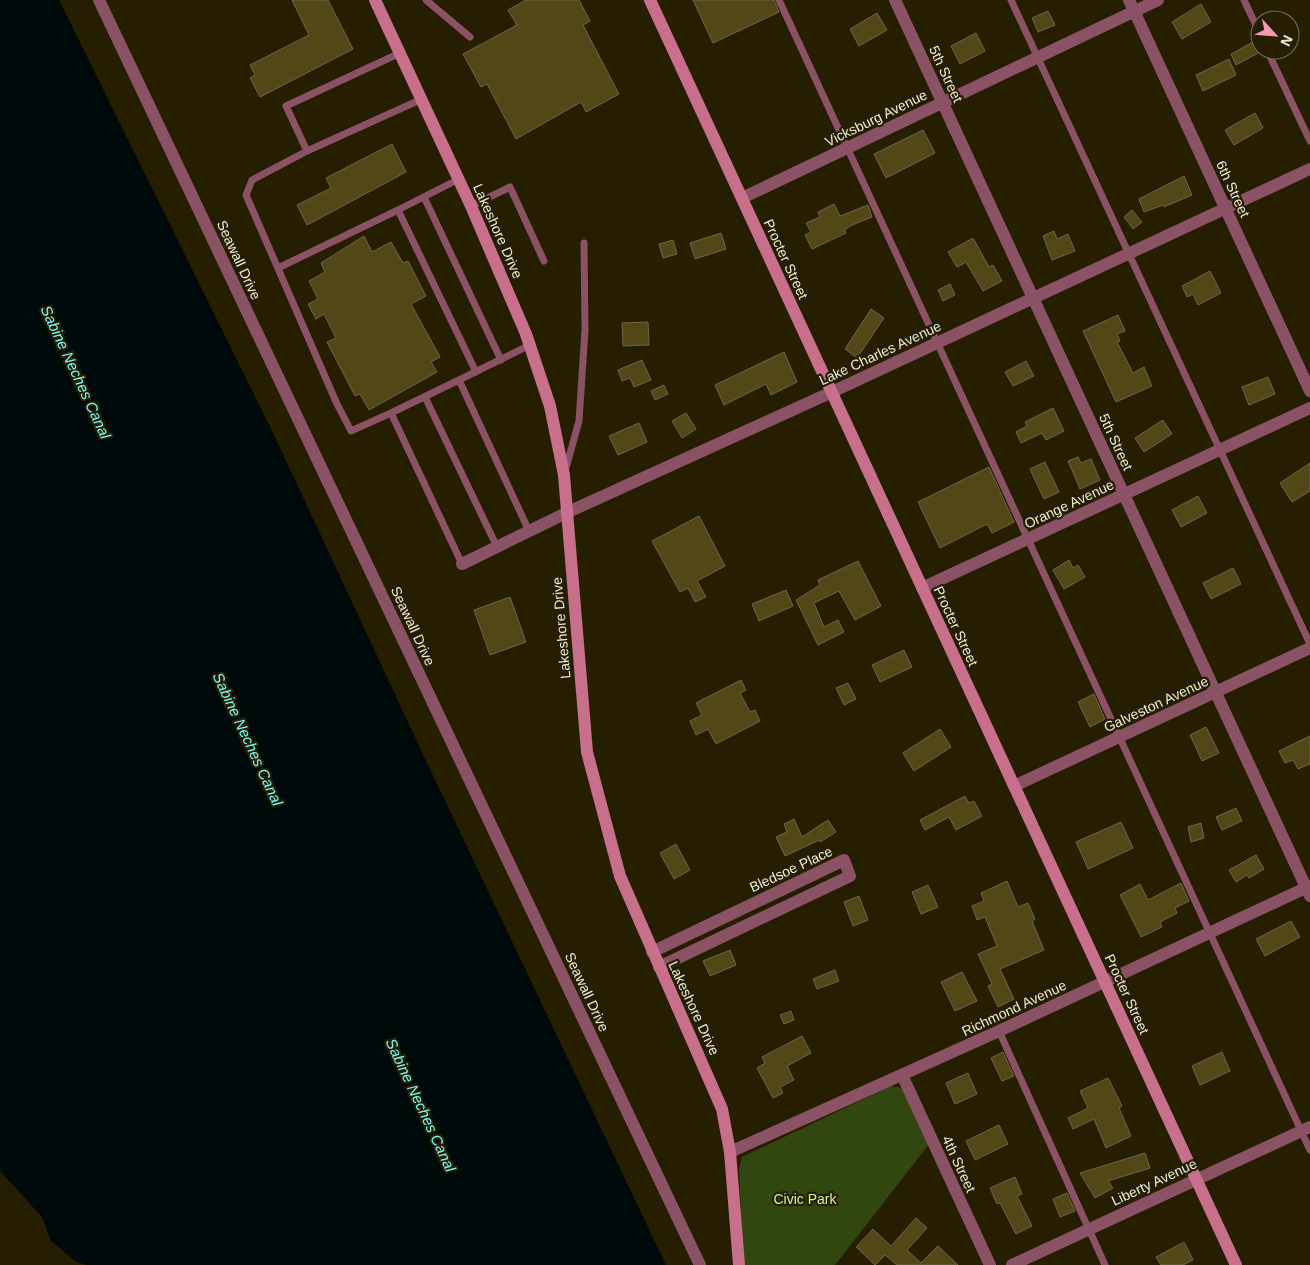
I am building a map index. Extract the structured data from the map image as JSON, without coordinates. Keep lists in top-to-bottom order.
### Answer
{
  "streets": {
    "main road": ["Lakeshore Drive", "Procter Street"],
    "street": [
      "5th Street",
      "Vicksburg Avenue",
      "6th Street",
      "Seawall Drive",
      "Lake Charles Avenue",
      "Orange Avenue",
      "Galveston Avenue",
      "Bledsoe Place",
      "Richmond Avenue",
      "4th Street",
      "Liberty Avenue"
    ]
  },
  "crossings": [
    ["5th Street", "Vicksburg Avenue"],
    ["5th Street", "Lake Charles Avenue"],
    ["5th Street", "Orange Avenue"],
    ["5th Street", "Galveston Avenue"],
    ["5th Street", "Richmond Avenue"],
    ["Vicksburg Avenue", "6th Street"],
    ["Vicksburg Avenue", "Procter Street"],
    ["6th Street", "Lake Charles Avenue"],
    ["Lakeshore Drive", "Lake Charles Avenue"],
    ["Lakeshore Drive", "Bledsoe Place"],
    ["Lakeshore Drive", "Richmond Avenue"],
    ["Procter Street", "Lake Charles Avenue"],
    ["Procter Street", "Orange Avenue"],
    ["Procter Street", "Galveston Avenue"],
    ["Procter Street", "Richmond Avenue"],
    ["Procter Street", "Liberty Avenue"],
    ["Richmond Avenue", "4th Street"]
  ],
  "water": ["Sabine Neches Canal"],
  "parks": ["Civic Park"],
  "north": "bottom right"
}
